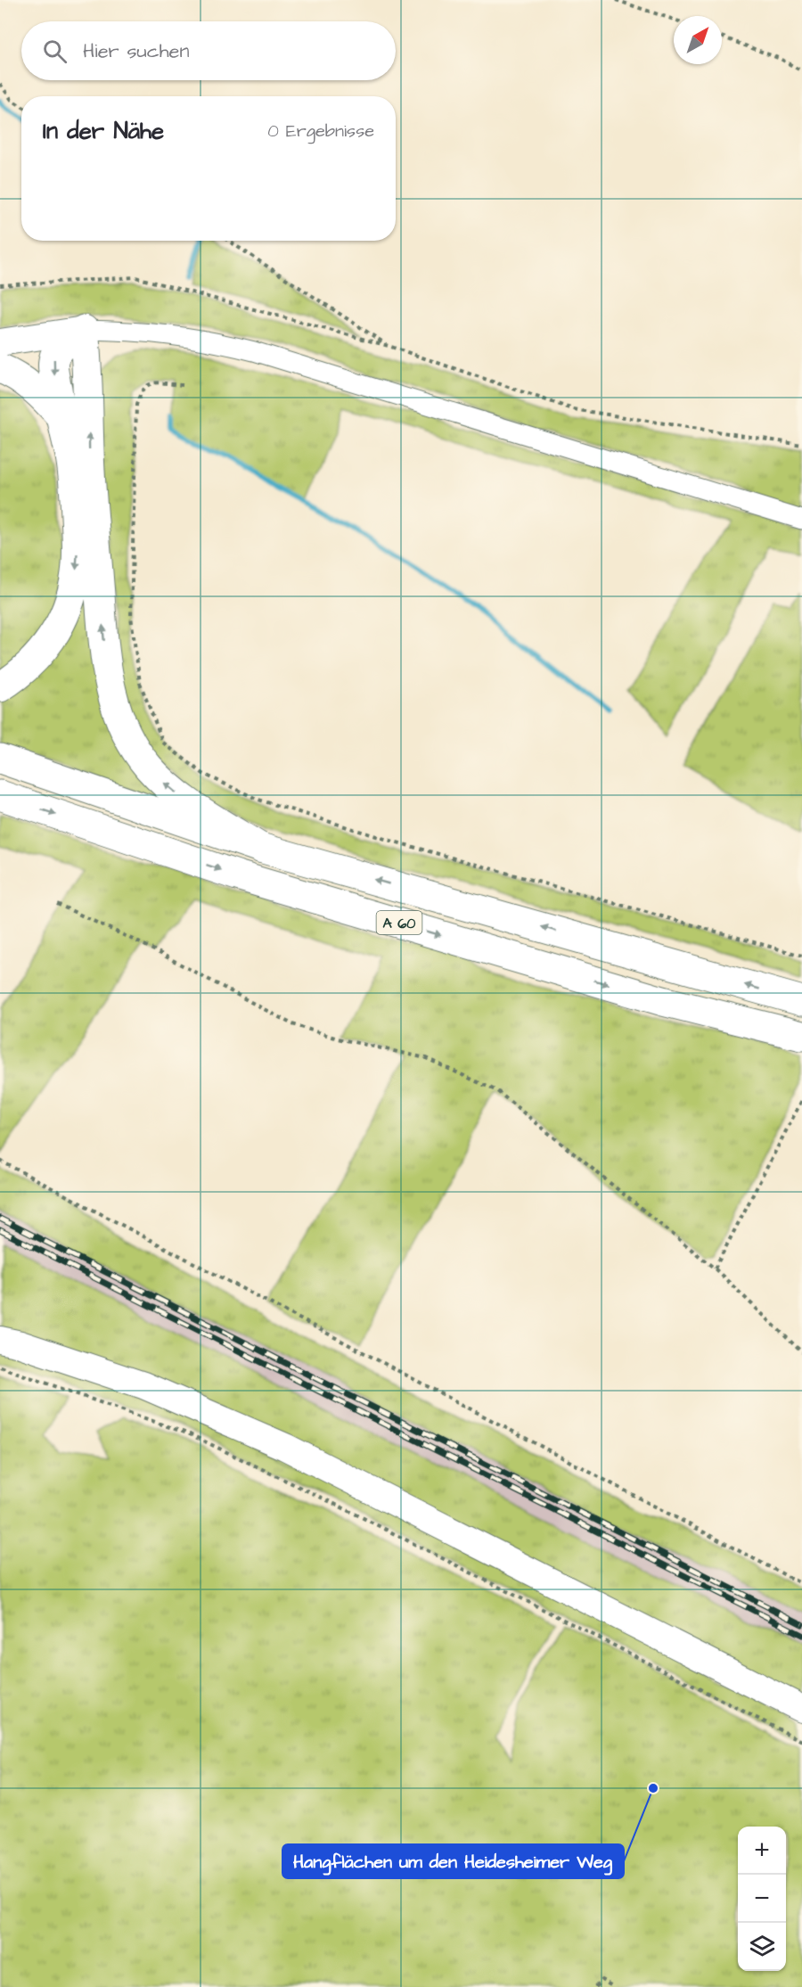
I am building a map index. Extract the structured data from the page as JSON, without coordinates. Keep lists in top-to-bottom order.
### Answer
{
  "streets": {
    "highway": ["A 60"]
  },
  "places": ["Hangflächen um den Heidesheimer Weg"],
  "north": "top right",
  "page": {
    "search": "Hier suchen",
    "heading": ["In der Nähe", "0 Ergebnisse"],
    "map_buttons": ["+", "−"]
  }
}
